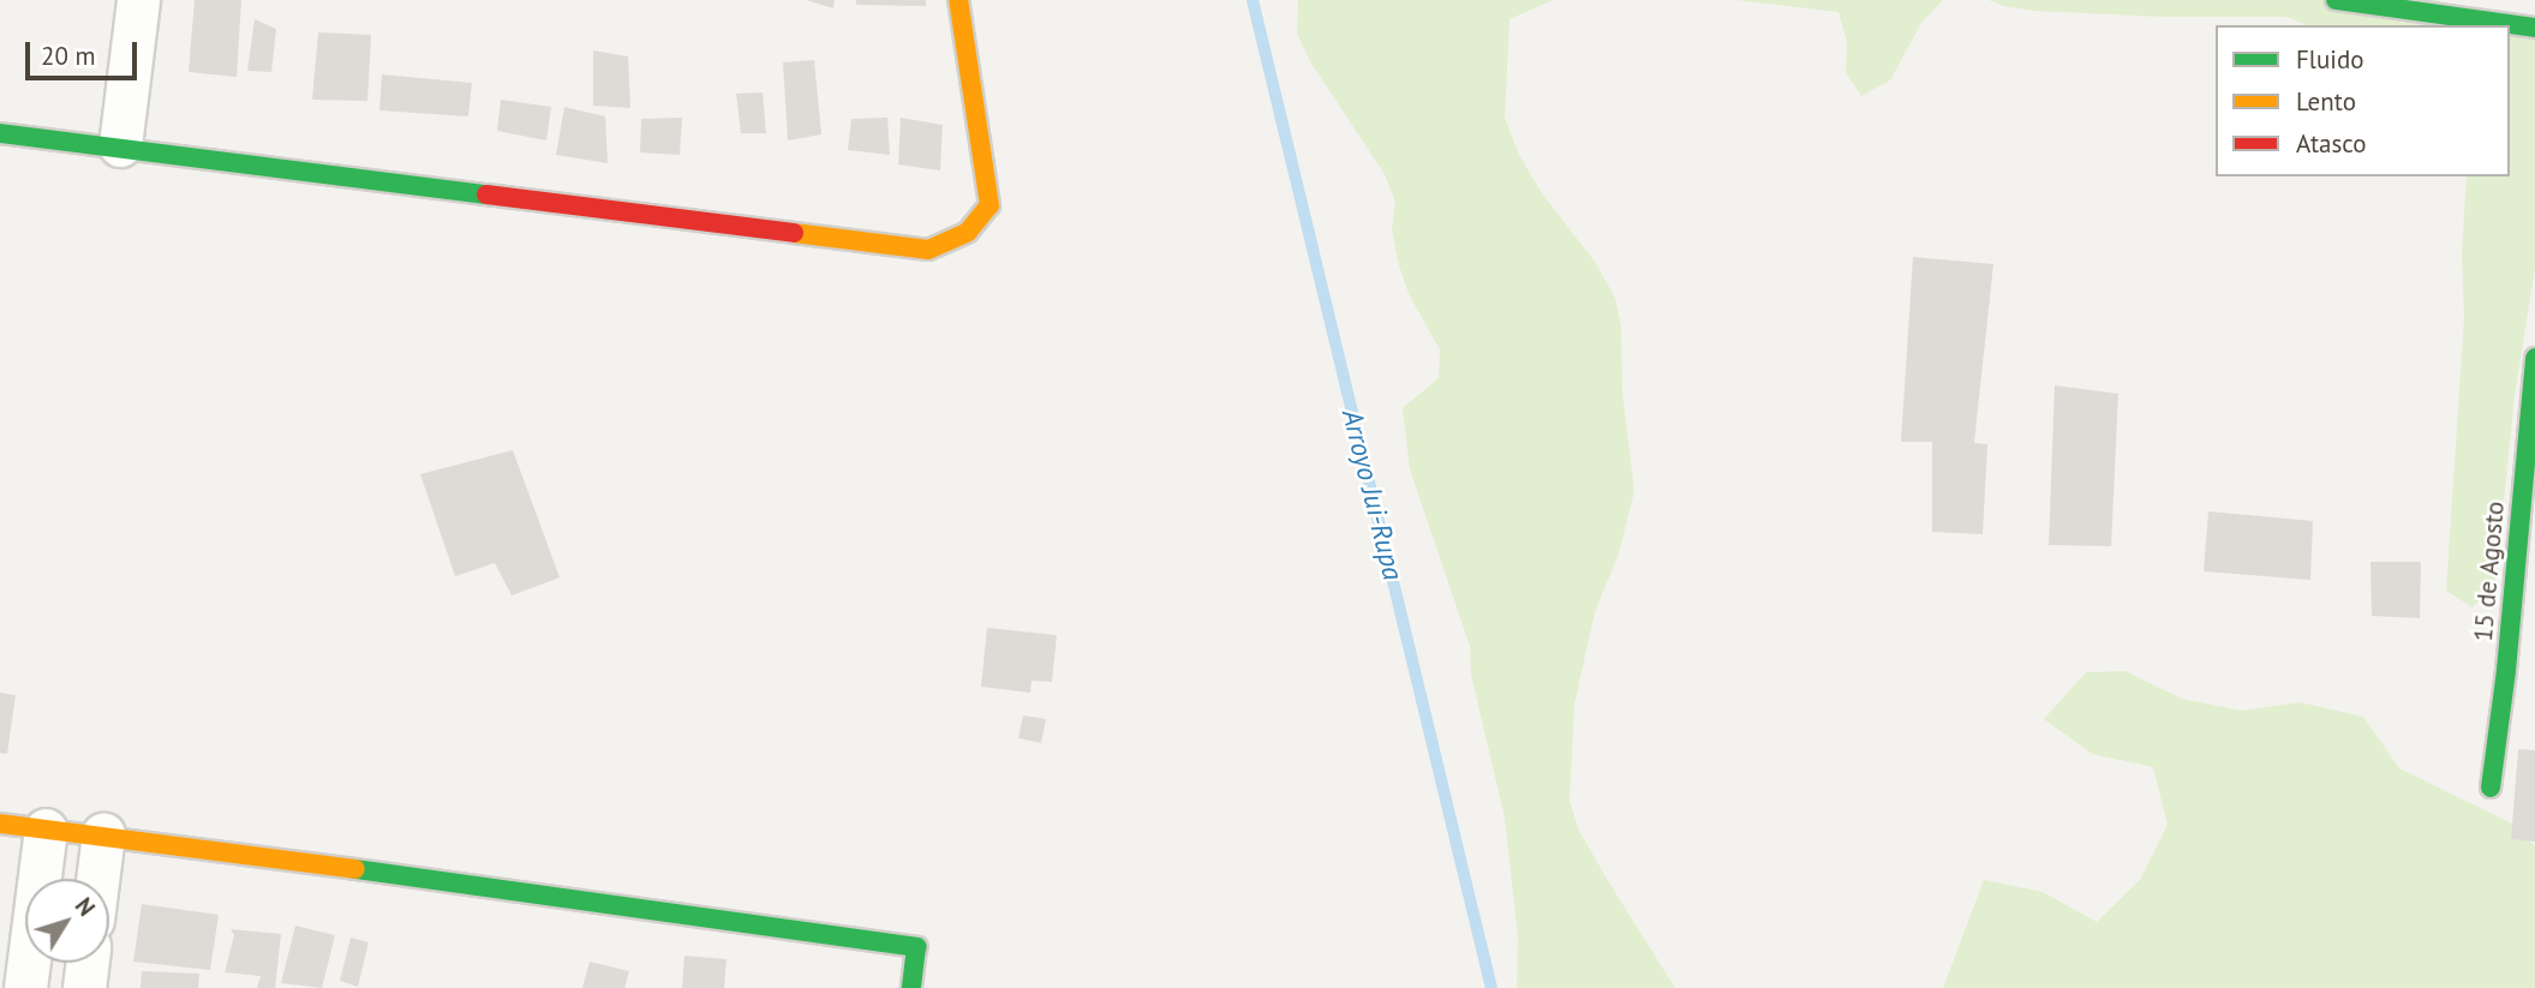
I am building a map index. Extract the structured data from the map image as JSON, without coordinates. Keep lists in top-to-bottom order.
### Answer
{
  "streets": {
    "street": ["15 de Agosto"]
  },
  "water": ["Arroyo Jui-Rupa"],
  "legend": ["Fluido", "Lento", "Atasco"],
  "scale_bar": "20 m",
  "north": "top right"
}
